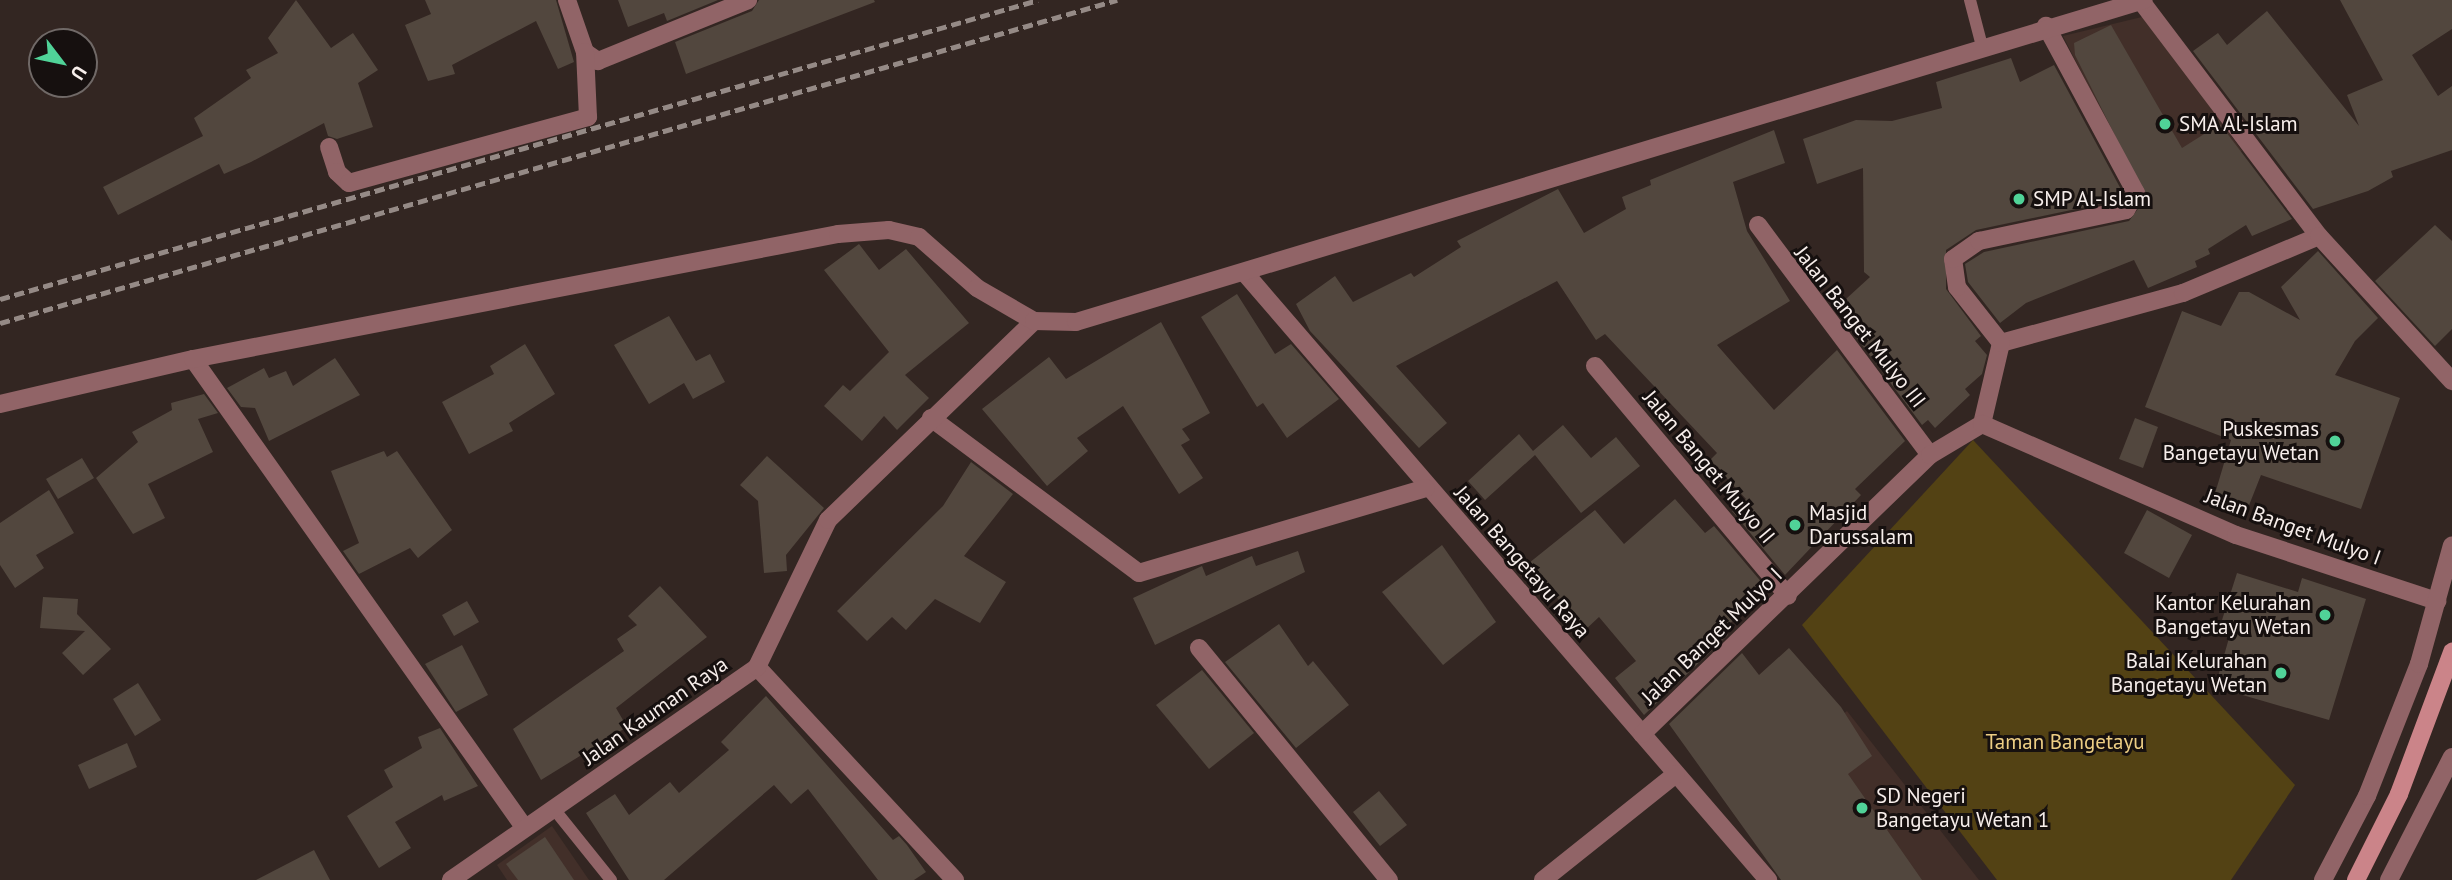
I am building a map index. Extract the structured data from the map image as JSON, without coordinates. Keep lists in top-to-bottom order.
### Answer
{
  "streets": {
    "street": [
      "Jalan Banget Mulyo III",
      "Jalan Banget Mulyo II",
      "Jalan Banget Mulyo I",
      "Jalan Bangetayu Raya",
      "Jalan Kauman Raya"
    ]
  },
  "crossings": [
    ["Jalan Banget Mulyo III", "Jalan Banget Mulyo I"],
    ["Jalan Banget Mulyo II", "Jalan Banget Mulyo I"],
    ["Jalan Banget Mulyo I", "Jalan Bangetayu Raya"]
  ],
  "parks": ["Taman Bangetayu"],
  "places": [
    "SMA Al-Islam",
    "SMP Al-Islam",
    "Puskesmas Bangetayu Wetan",
    "Masjid Darussalam",
    "Kantor Kelurahan Bangetayu Wetan",
    "Balai Kelurahan Bangetayu Wetan",
    "SD Negeri Bangetayu Wetan 1"
  ],
  "north": "bottom right"
}
